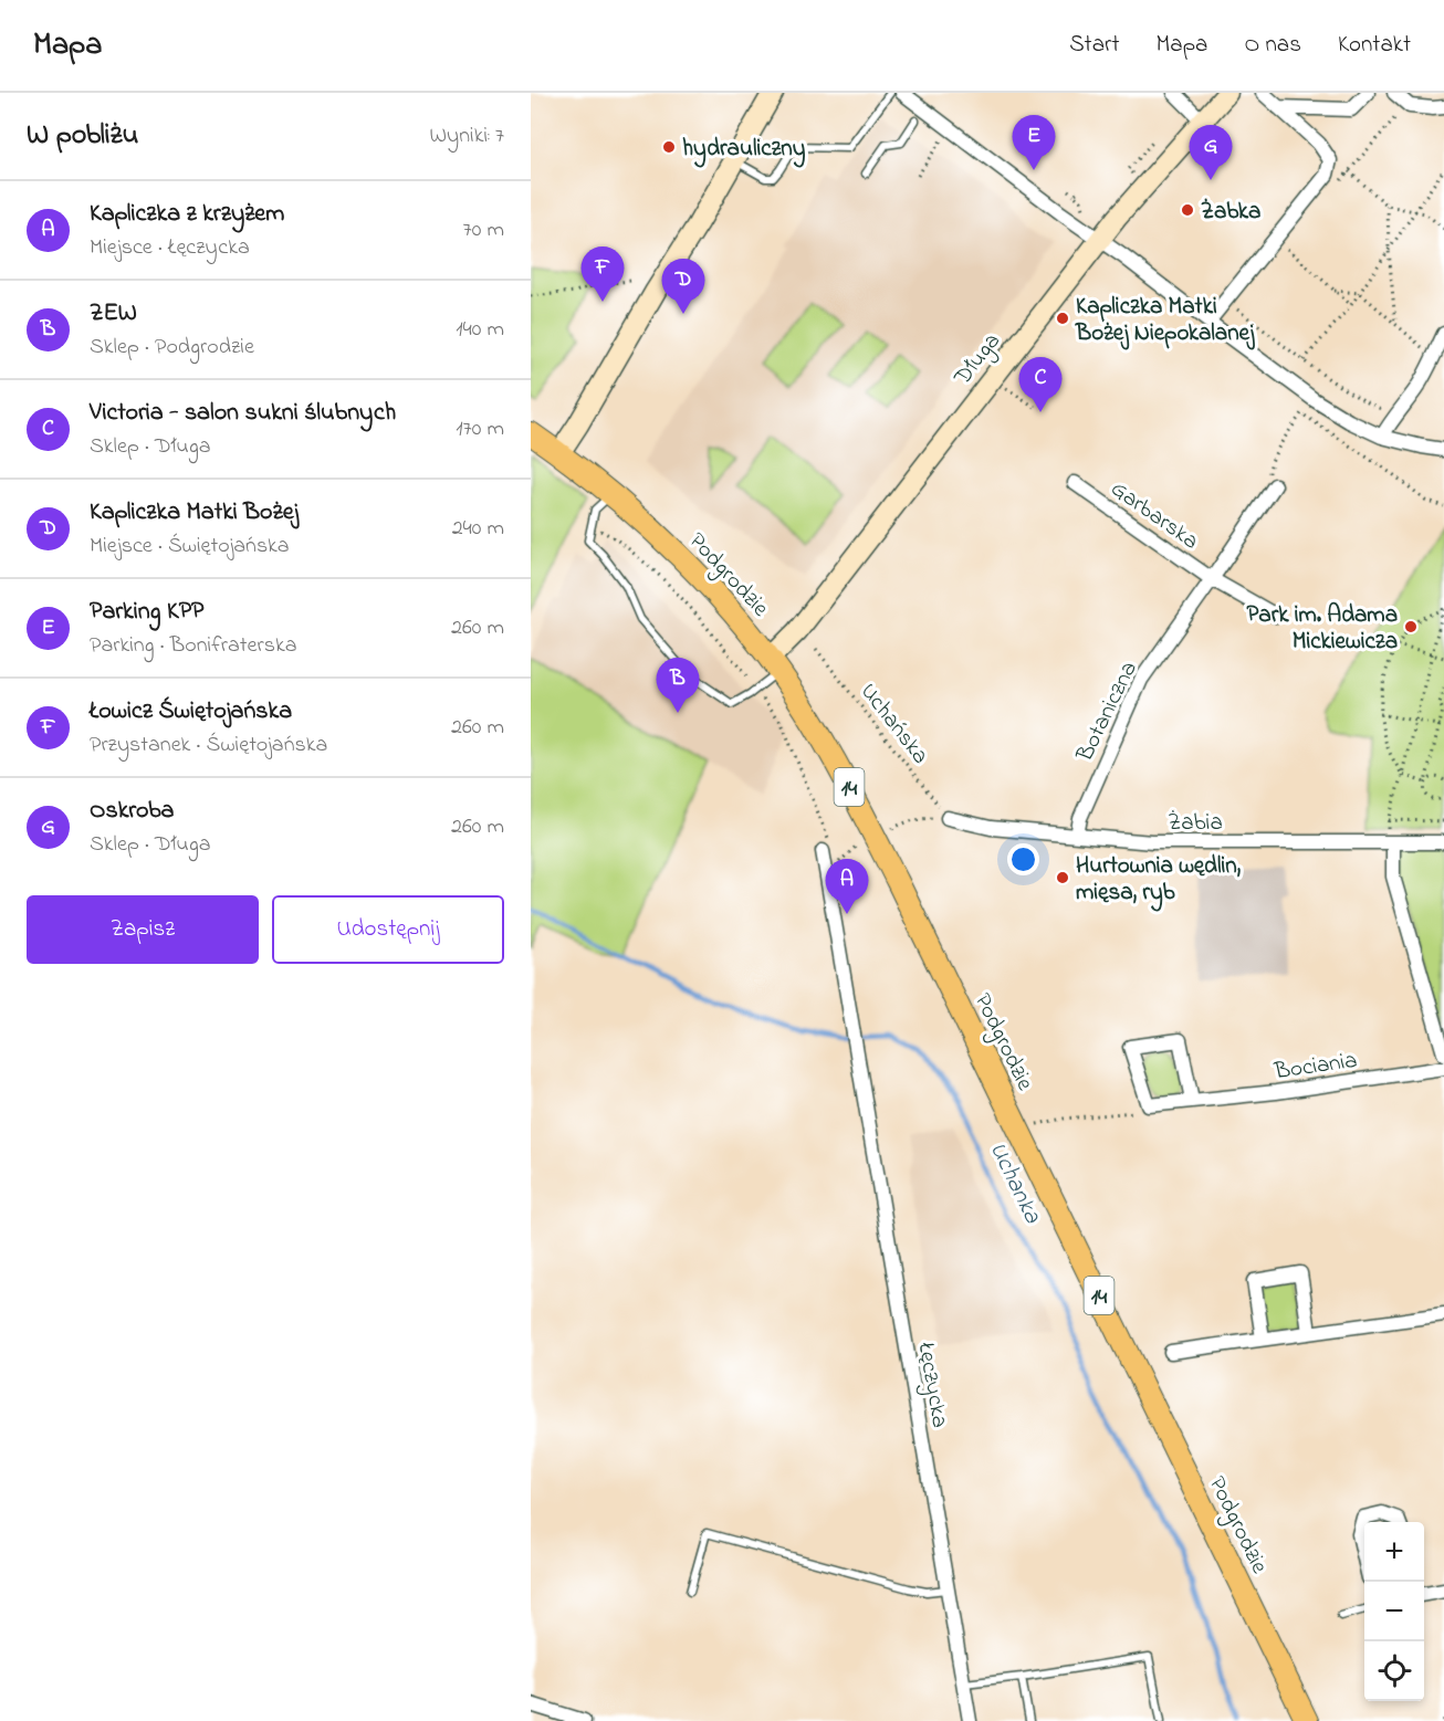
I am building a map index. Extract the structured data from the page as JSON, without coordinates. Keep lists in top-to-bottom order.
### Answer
{
  "streets": {
    "main road": ["Podgrodzie", "14"],
    "street": [
      "Długa",
      "Garbarska",
      "Botaniczna",
      "Żabia",
      "Bociania",
      "Łęczycka"
    ],
    "path": ["Uchańska"]
  },
  "crossings": [
    ["Długa", "Podgrodzie"],
    ["Garbarska", "Botaniczna"],
    ["Podgrodzie", "14"],
    ["Botaniczna", "Żabia"],
    ["Uchańska", "Żabia"]
  ],
  "water": ["Uchanka"],
  "places": [
    "hydrauliczny",
    "Żabka",
    "Kapliczka Matki Bożej Niepokalanej",
    "Park im. Adama Mickiewicza",
    "Hurtownia wędlin, mięsa, ryb"
  ],
  "page": {
    "header": "Mapa",
    "nav": [
      "Start",
      "Mapa",
      "O nas",
      "Kontakt"
    ],
    "heading": ["W pobliżu", "Wyniki: 7"],
    "pins": [
      "E",
      "G",
      "F",
      "D",
      "C",
      "B",
      "A"
    ],
    "list": [
      {
        "mark": "A",
        "name": "Kapliczka z krzyżem",
        "note": "Miejsce · Łęczycka",
        "value": "70 m"
      },
      {
        "mark": "B",
        "name": "ZEW",
        "note": "Sklep · Podgrodzie",
        "value": "140 m"
      },
      {
        "mark": "C",
        "name": "Victoria - salon sukni ślubnych",
        "note": "Sklep · Długa",
        "value": "170 m"
      },
      {
        "mark": "D",
        "name": "Kapliczka Matki Bożej",
        "note": "Miejsce · Świętojańska",
        "value": "240 m"
      },
      {
        "mark": "E",
        "name": "Parking KPP",
        "note": "Parking · Bonifraterska",
        "value": "260 m"
      },
      {
        "mark": "F",
        "name": "Łowicz Świętojańska",
        "note": "Przystanek · Świętojańska",
        "value": "260 m"
      },
      {
        "mark": "G",
        "name": "Oskroba",
        "note": "Sklep · Długa",
        "value": "260 m"
      }
    ],
    "buttons": ["Zapisz", "Udostępnij"],
    "map_buttons": ["+", "−"]
  }
}
